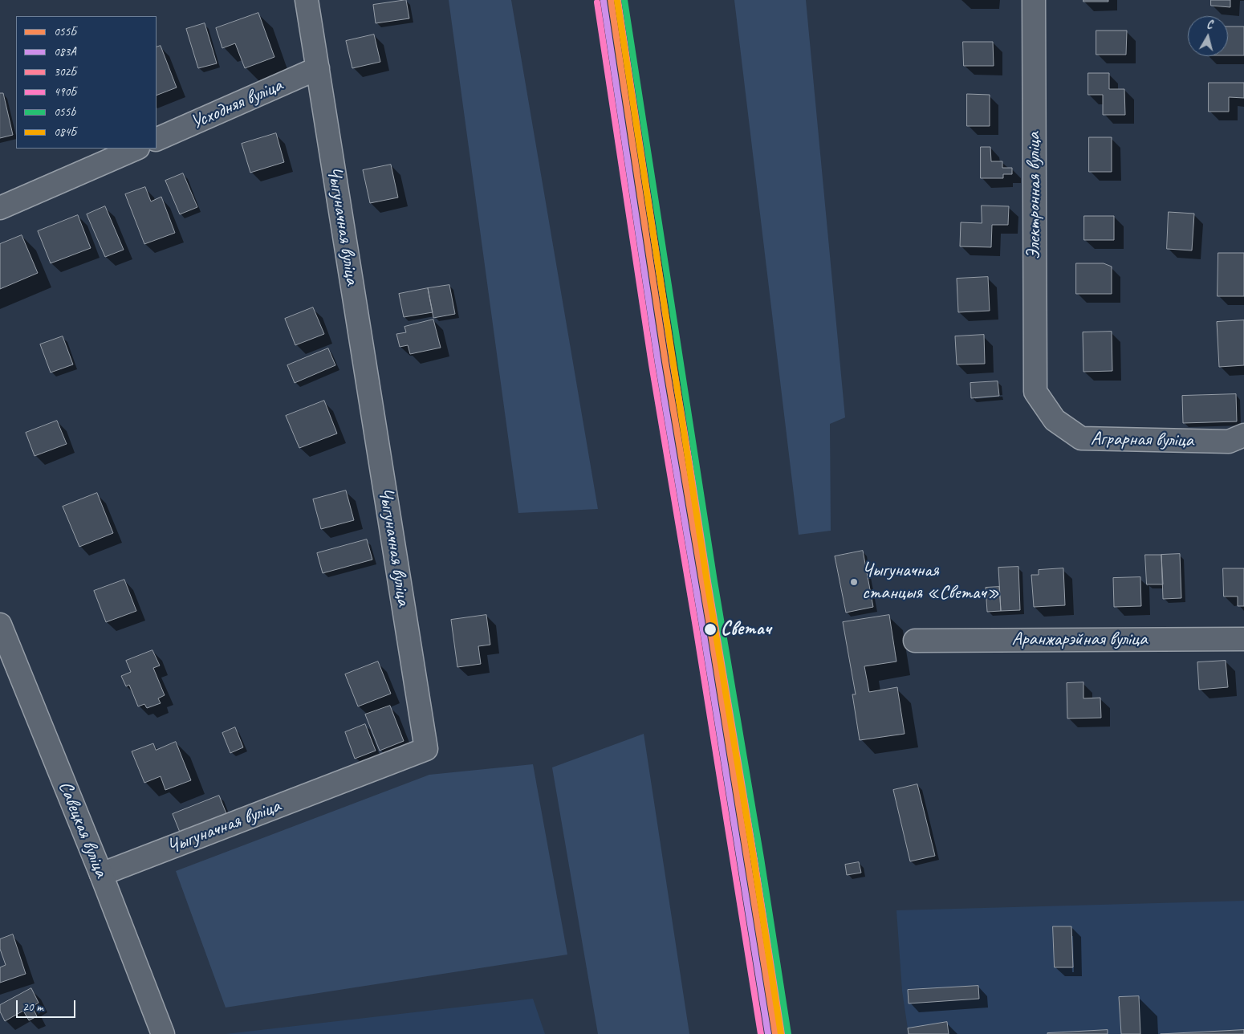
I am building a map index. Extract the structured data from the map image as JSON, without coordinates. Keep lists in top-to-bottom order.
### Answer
{
  "streets": {
    "street": [
      "Усходняя вуліца",
      "Электронная вуліца",
      "Чыгуначная вуліца",
      "Аграрная вуліца",
      "Аранжарэйная вуліца",
      "Савецкая вуліца"
    ]
  },
  "crossings": [
    ["Усходняя вуліца", "Чыгуначная вуліца"],
    ["Электронная вуліца", "Аграрная вуліца"],
    ["Чыгуначная вуліца", "Савецкая вуліца"]
  ],
  "places": ["Чыгуначная станцыя «Светач»", "Светач"],
  "lines": [
    "transit line 055Б",
    "transit line 302Б",
    "transit line 055Ь",
    "transit line 083А",
    "transit line 084Б",
    "transit line 490Б"
  ],
  "legend": [
    "055Б",
    "083А",
    "302Б",
    "490Б",
    "055Ь",
    "084Б"
  ],
  "scale_bar": "20 m",
  "north": "top"
}
